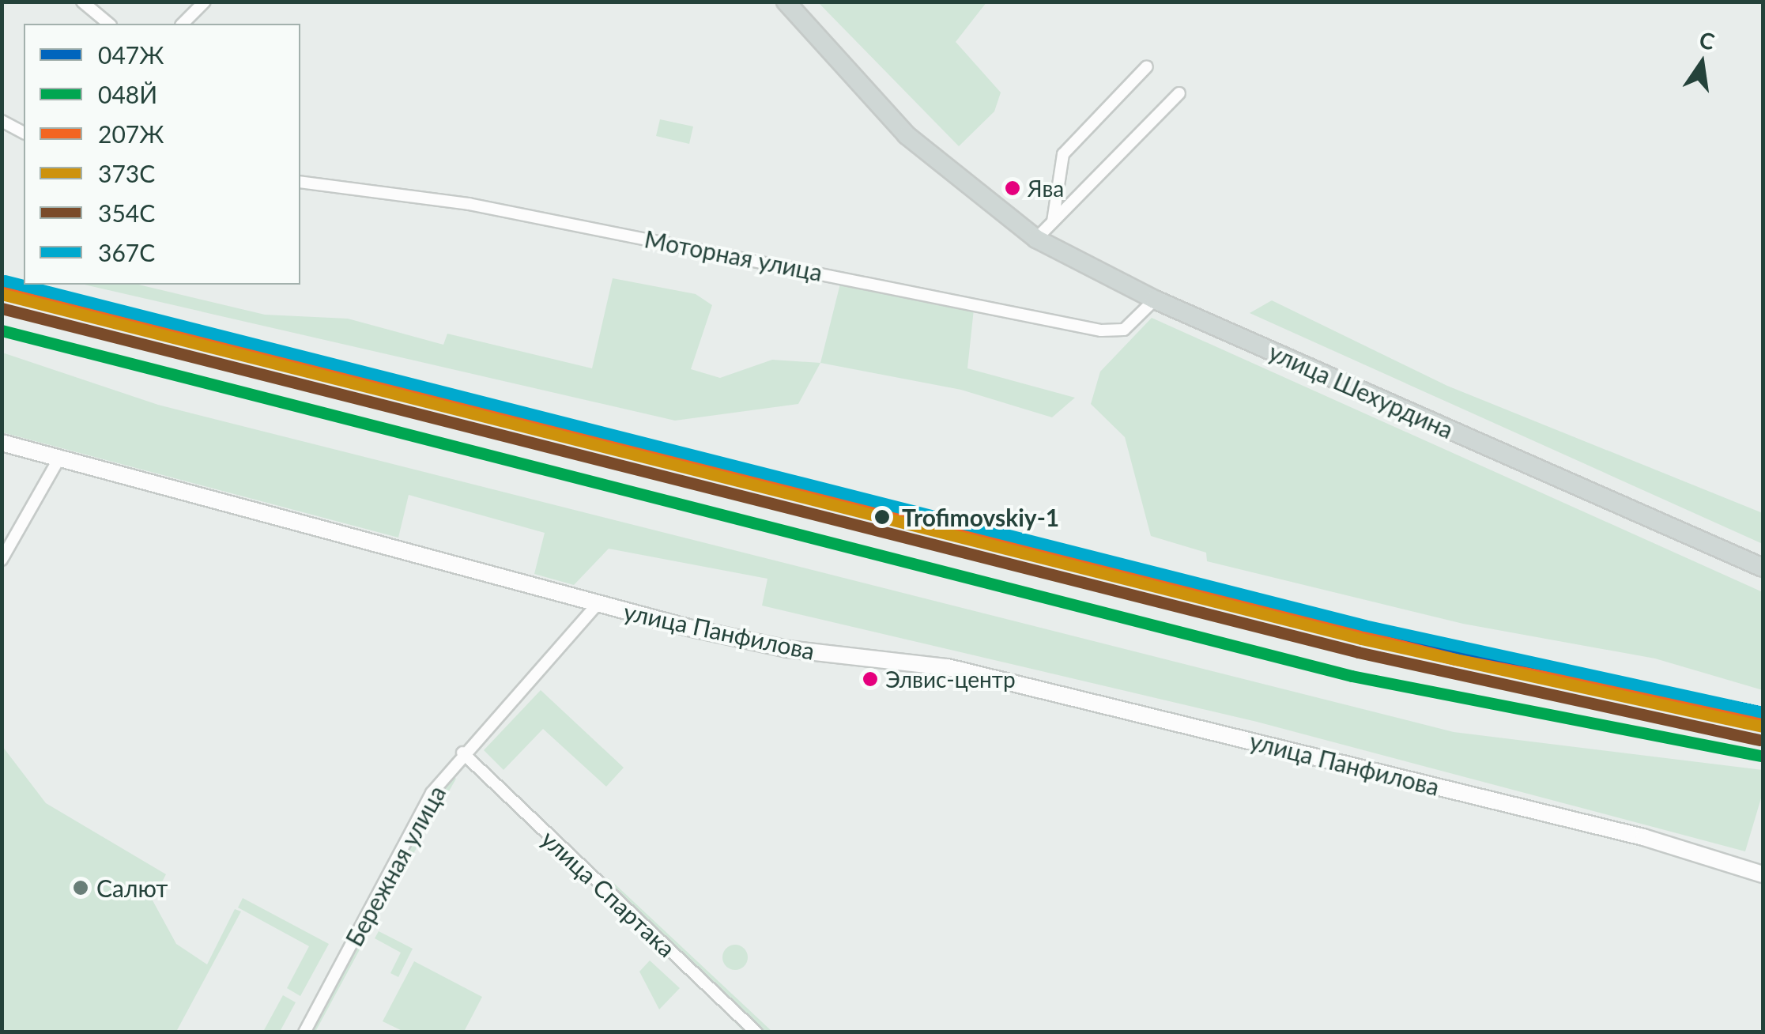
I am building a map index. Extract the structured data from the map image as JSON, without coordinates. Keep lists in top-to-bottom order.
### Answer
{
  "streets": {
    "main road": ["улица Шехурдина", "улица Панфилова"],
    "street": ["Моторная улица", "Бережная улица", "улица Спартака"]
  },
  "crossings": [
    ["Моторная улица", "улица Шехурдина"],
    ["улица Панфилова", "Бережная улица"],
    ["Бережная улица", "улица Спартака"]
  ],
  "places": [
    "Ява",
    "Trofimovskiy-1",
    "Элвис-центр",
    "Салют"
  ],
  "lines": [
    "transit line 367С",
    "transit line 047Ж",
    "transit line 207Ж",
    "transit line 373C",
    "transit line 354С",
    "transit line 048Й"
  ],
  "legend": [
    "047Ж",
    "048Й",
    "207Ж",
    "373C",
    "354С",
    "367С"
  ],
  "north": "top"
}
